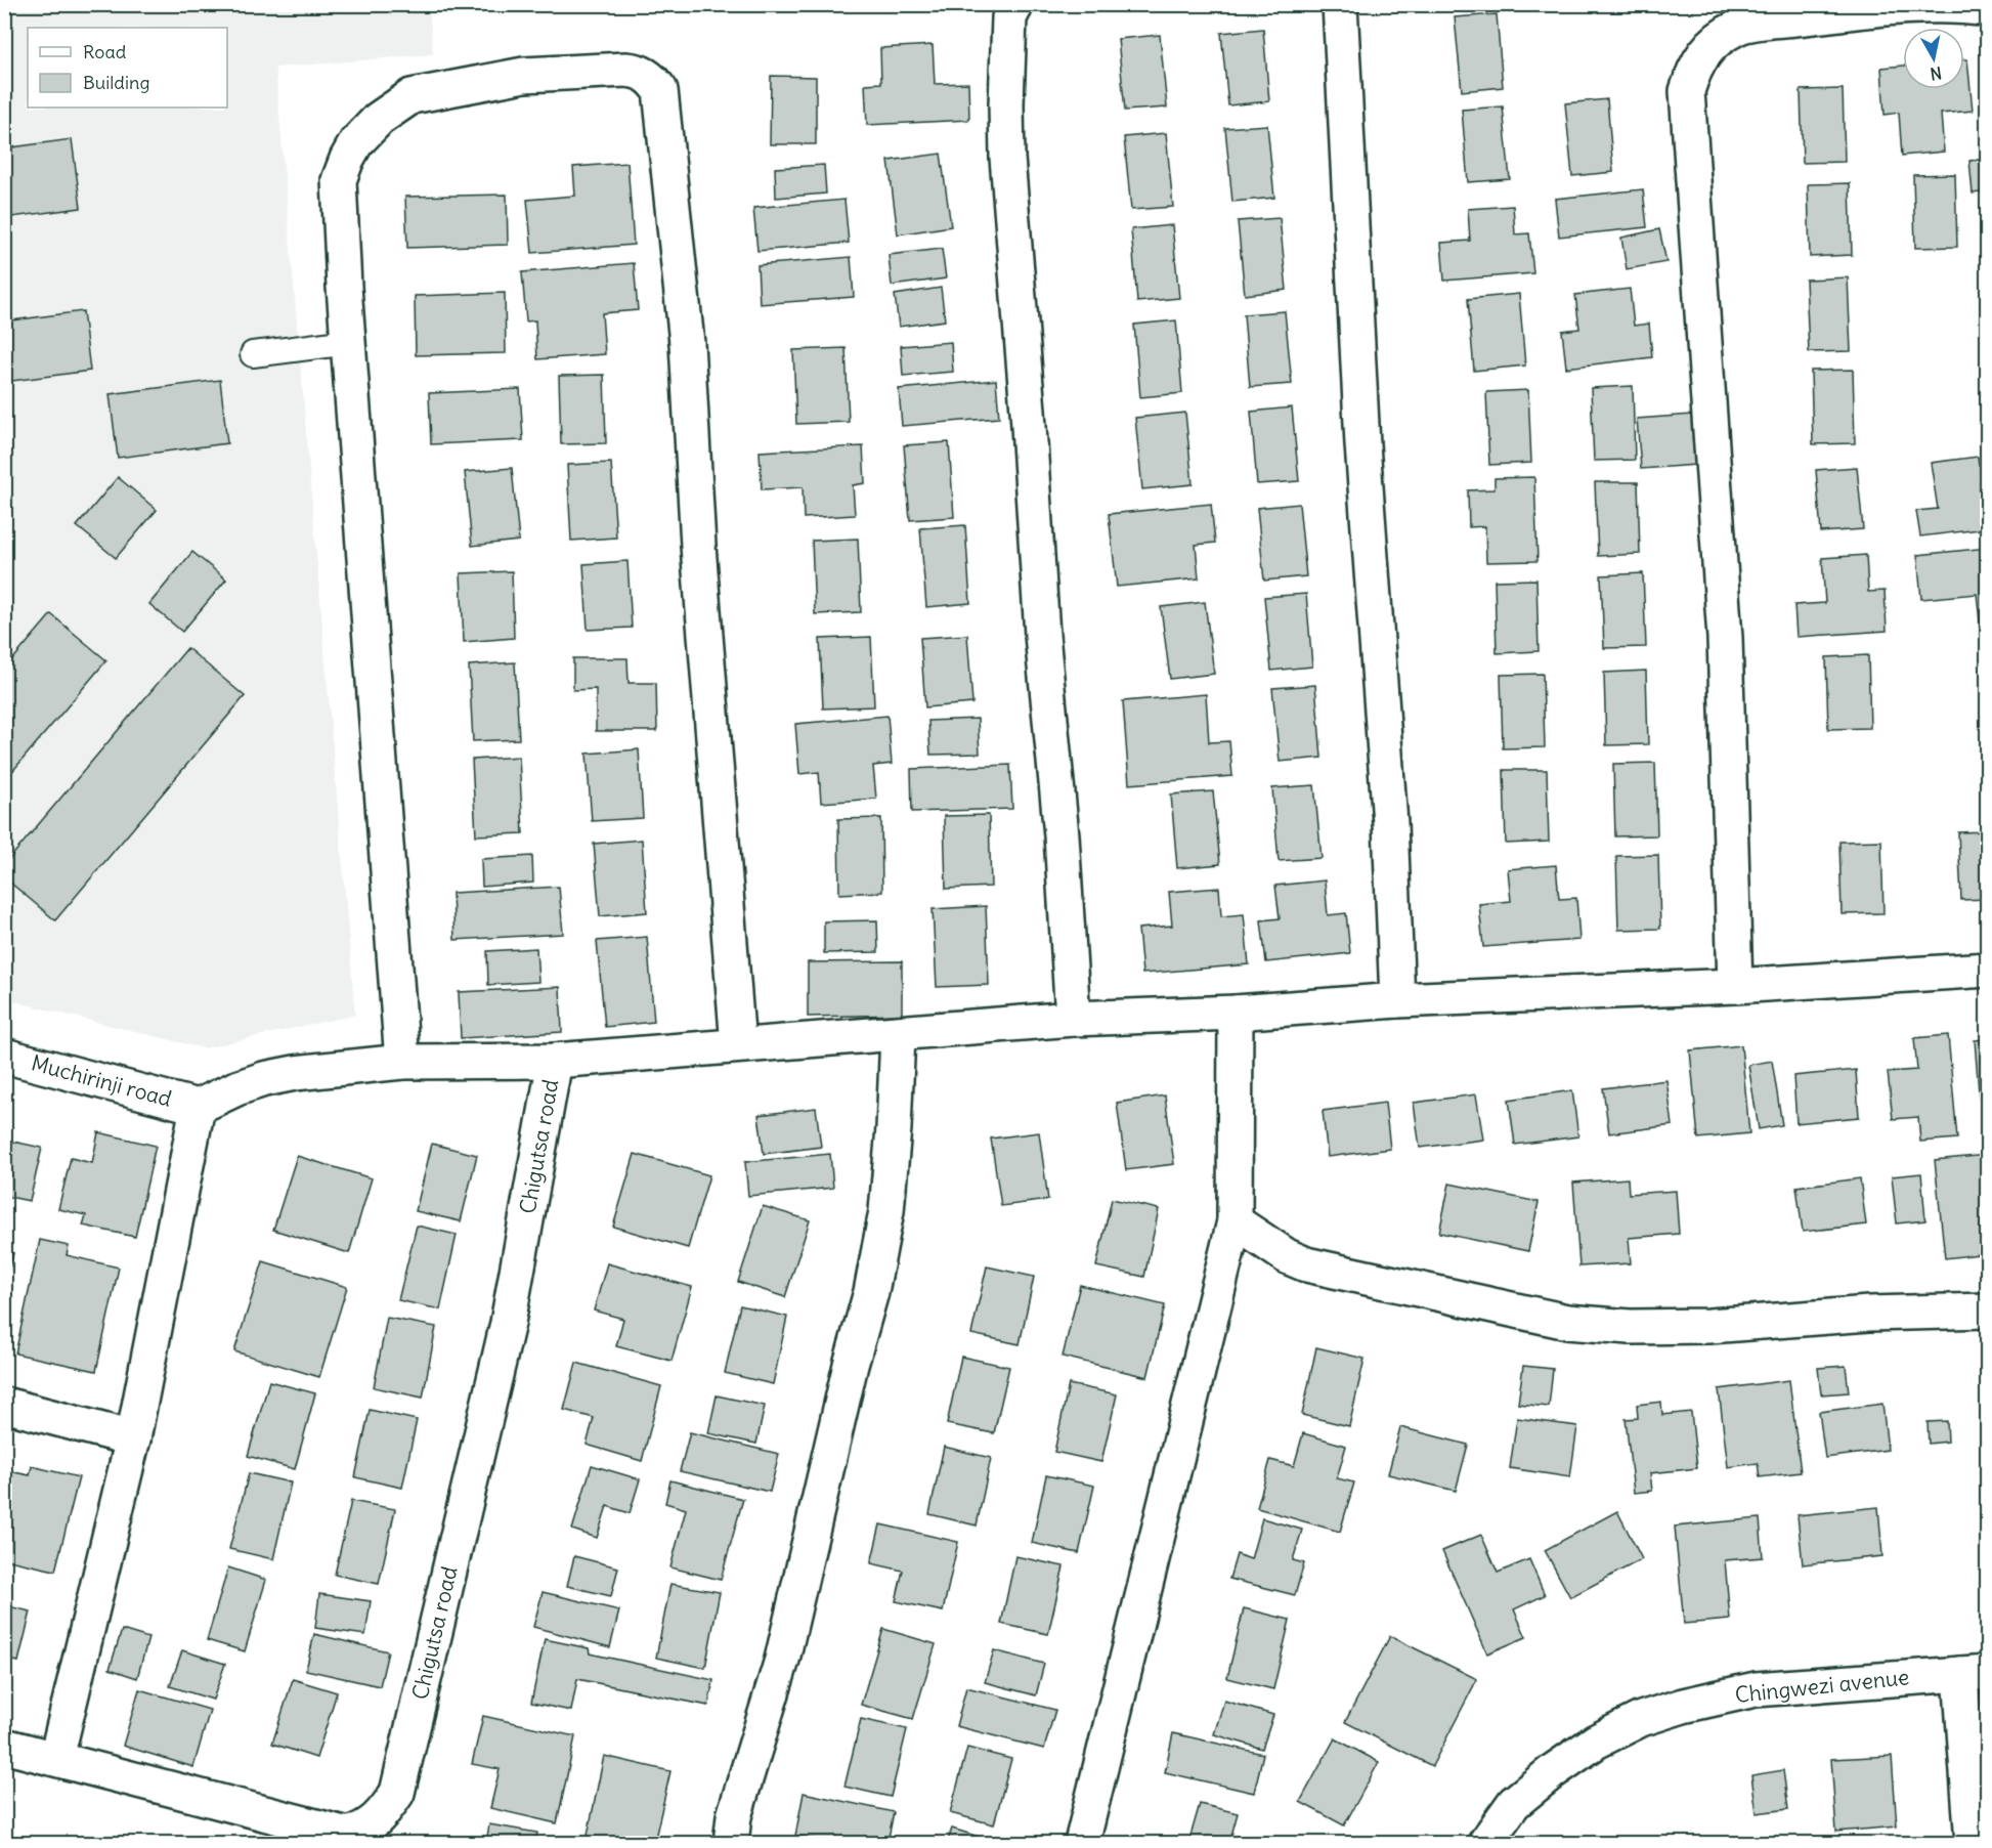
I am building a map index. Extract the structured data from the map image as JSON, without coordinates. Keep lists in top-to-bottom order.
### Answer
{
  "streets": {
    "street": ["Muchirinji road", "Chigutsa road", "Chingwezi avenue"]
  },
  "legend": ["Road", "Building"],
  "north": "bottom"
}
